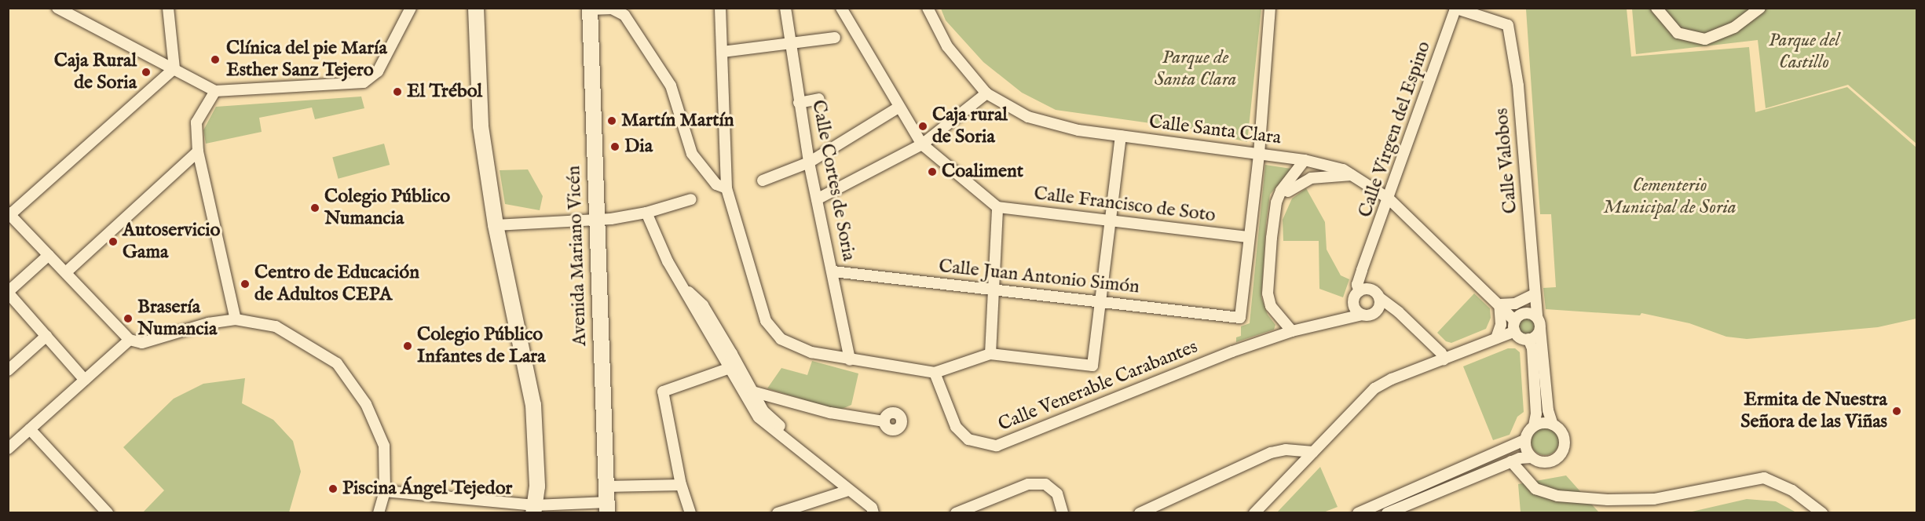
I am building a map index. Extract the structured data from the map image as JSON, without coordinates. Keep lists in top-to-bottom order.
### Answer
{
  "streets": {
    "street": [
      "Calle Virgen del Espino",
      "Calle Santa Clara",
      "Calle Valobos",
      "Calle Cortes de Soria",
      "Calle Francisco de Soto",
      "Avenida Mariano Vicén",
      "Calle Juan Antonio Simón",
      "Calle Venerable Carabantes"
    ]
  },
  "crossings": [
    ["Calle Virgen del Espino", "Calle Santa Clara"],
    ["Calle Virgen del Espino", "Calle Valobos"],
    ["Calle Virgen del Espino", "Calle Venerable Carabantes"],
    ["Calle Santa Clara", "Calle Valobos"],
    ["Calle Cortes de Soria", "Calle Juan Antonio Simón"],
    ["Calle Francisco de Soto", "Calle Juan Antonio Simón"]
  ],
  "parks": ["Parque del Castillo", "Parque de Santa Clara", "Cementerio Municipal de Soria"],
  "places": [
    "Clínica del pie María Esther Sanz Tejero",
    "Caja Rural de Soria",
    "El Trébol",
    "Martín Martín",
    "Caja rural de Soria",
    "Dia",
    "Coaliment",
    "Colegio Público Numancia",
    "Autoservicio Gama",
    "Centro de Educación de Adultos CEPA",
    "Brasería Numancia",
    "Colegio Público Infantes de Lara",
    "Ermita de Nuestra Señora de las Viñas",
    "Piscina Ángel Tejedor"
  ]
}
